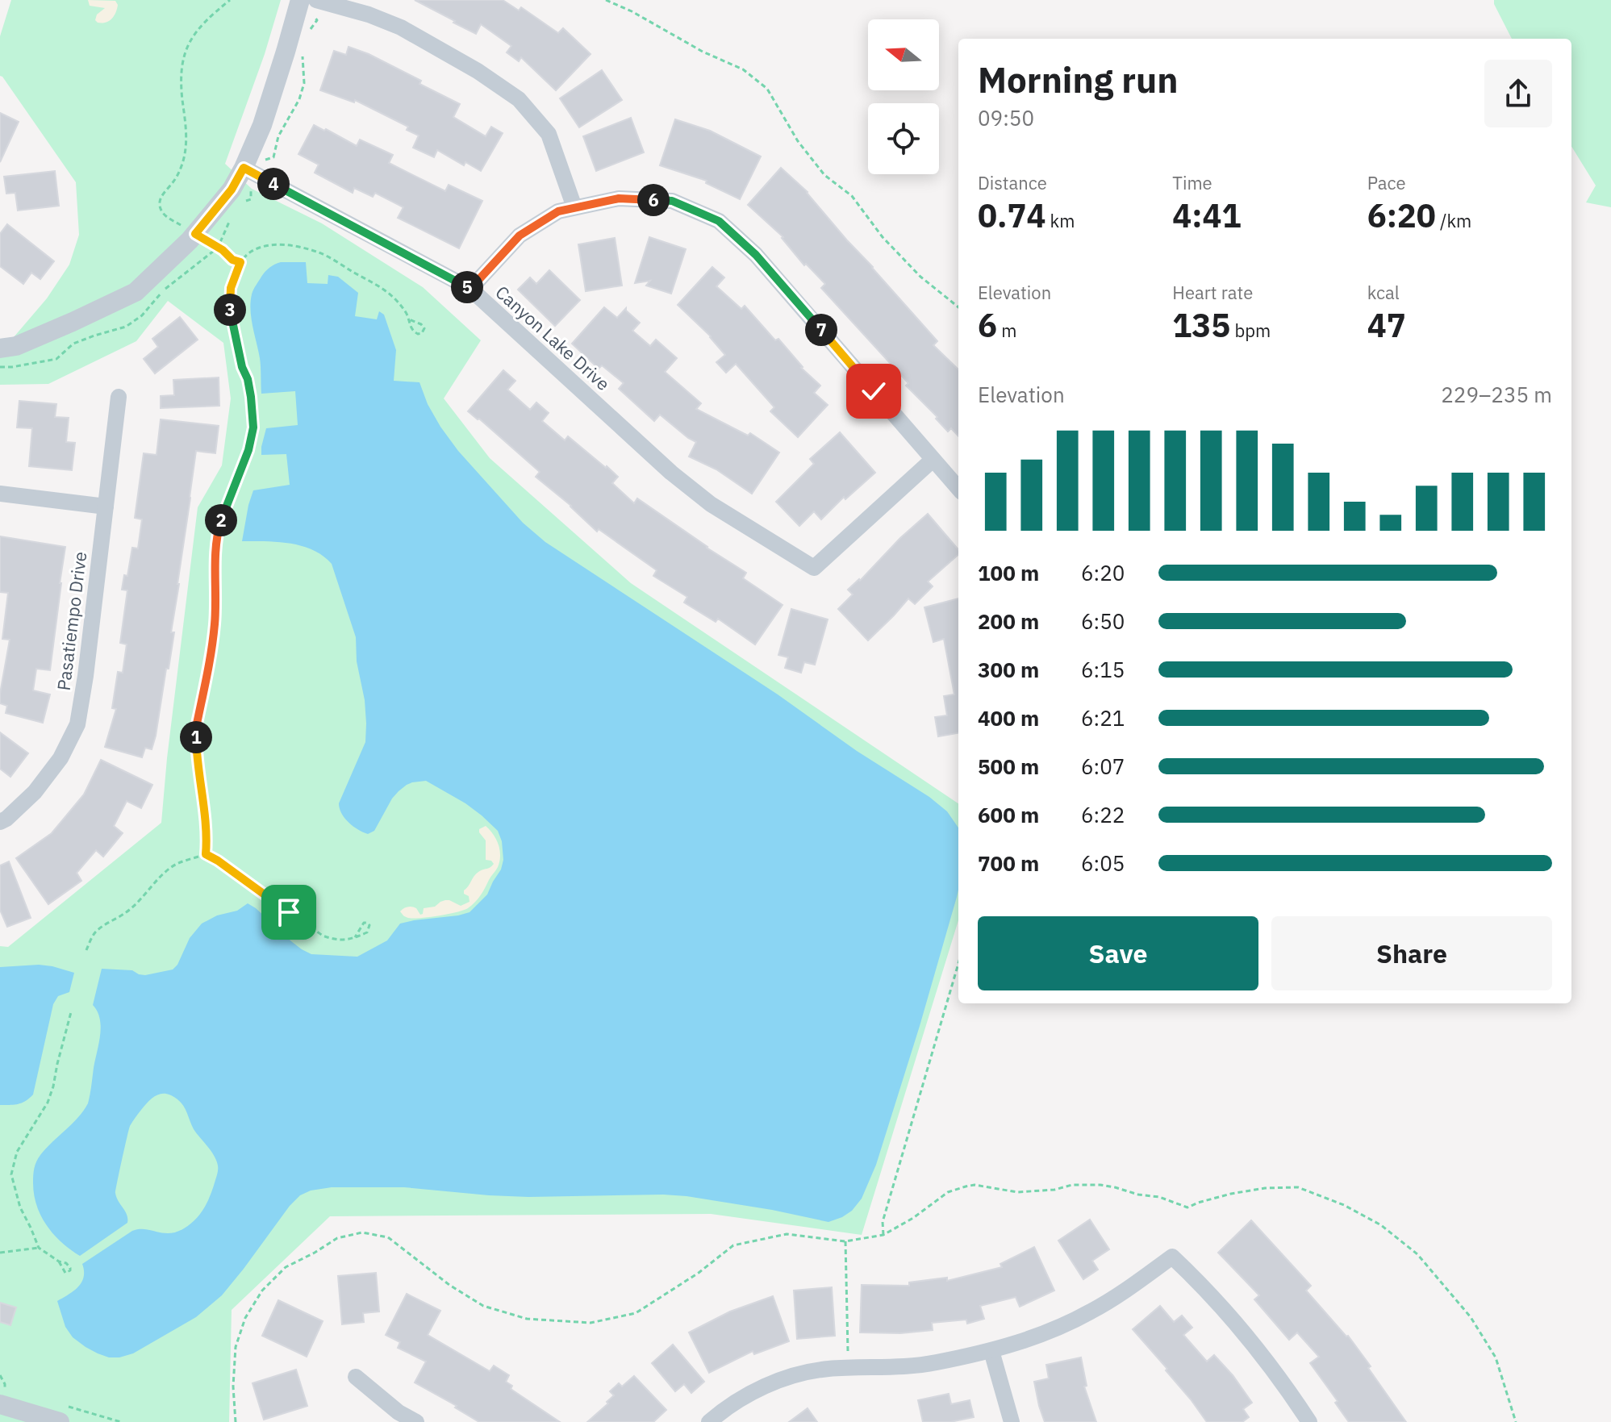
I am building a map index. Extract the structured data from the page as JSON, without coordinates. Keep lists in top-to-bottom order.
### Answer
{
  "streets": {
    "street": ["Canyon Lake Drive", "Pasatiempo Drive"]
  },
  "north": "left",
  "page": {
    "heading": ["Morning run", "09:50"],
    "stats": [
      ["Distance", "0.74 km"],
      ["Time", "4:41"],
      ["Pace", "6:20 /km"],
      ["Elevation", "6 m"],
      ["Heart rate", "135 bpm"],
      ["kcal", "47"]
    ],
    "pins": [
      "4",
      "6",
      "5",
      "3",
      "7",
      "2",
      "1"
    ],
    "chart": ["Elevation", "229–235 m"],
    "list": [
      {
        "name": "100 m",
        "note": "6:20"
      },
      {
        "name": "200 m",
        "note": "6:50"
      },
      {
        "name": "300 m",
        "note": "6:15"
      },
      {
        "name": "400 m",
        "note": "6:21"
      },
      {
        "name": "500 m",
        "note": "6:07"
      },
      {
        "name": "600 m",
        "note": "6:22"
      },
      {
        "name": "700 m",
        "note": "6:05"
      }
    ],
    "buttons": ["Save", "Share"]
  }
}
